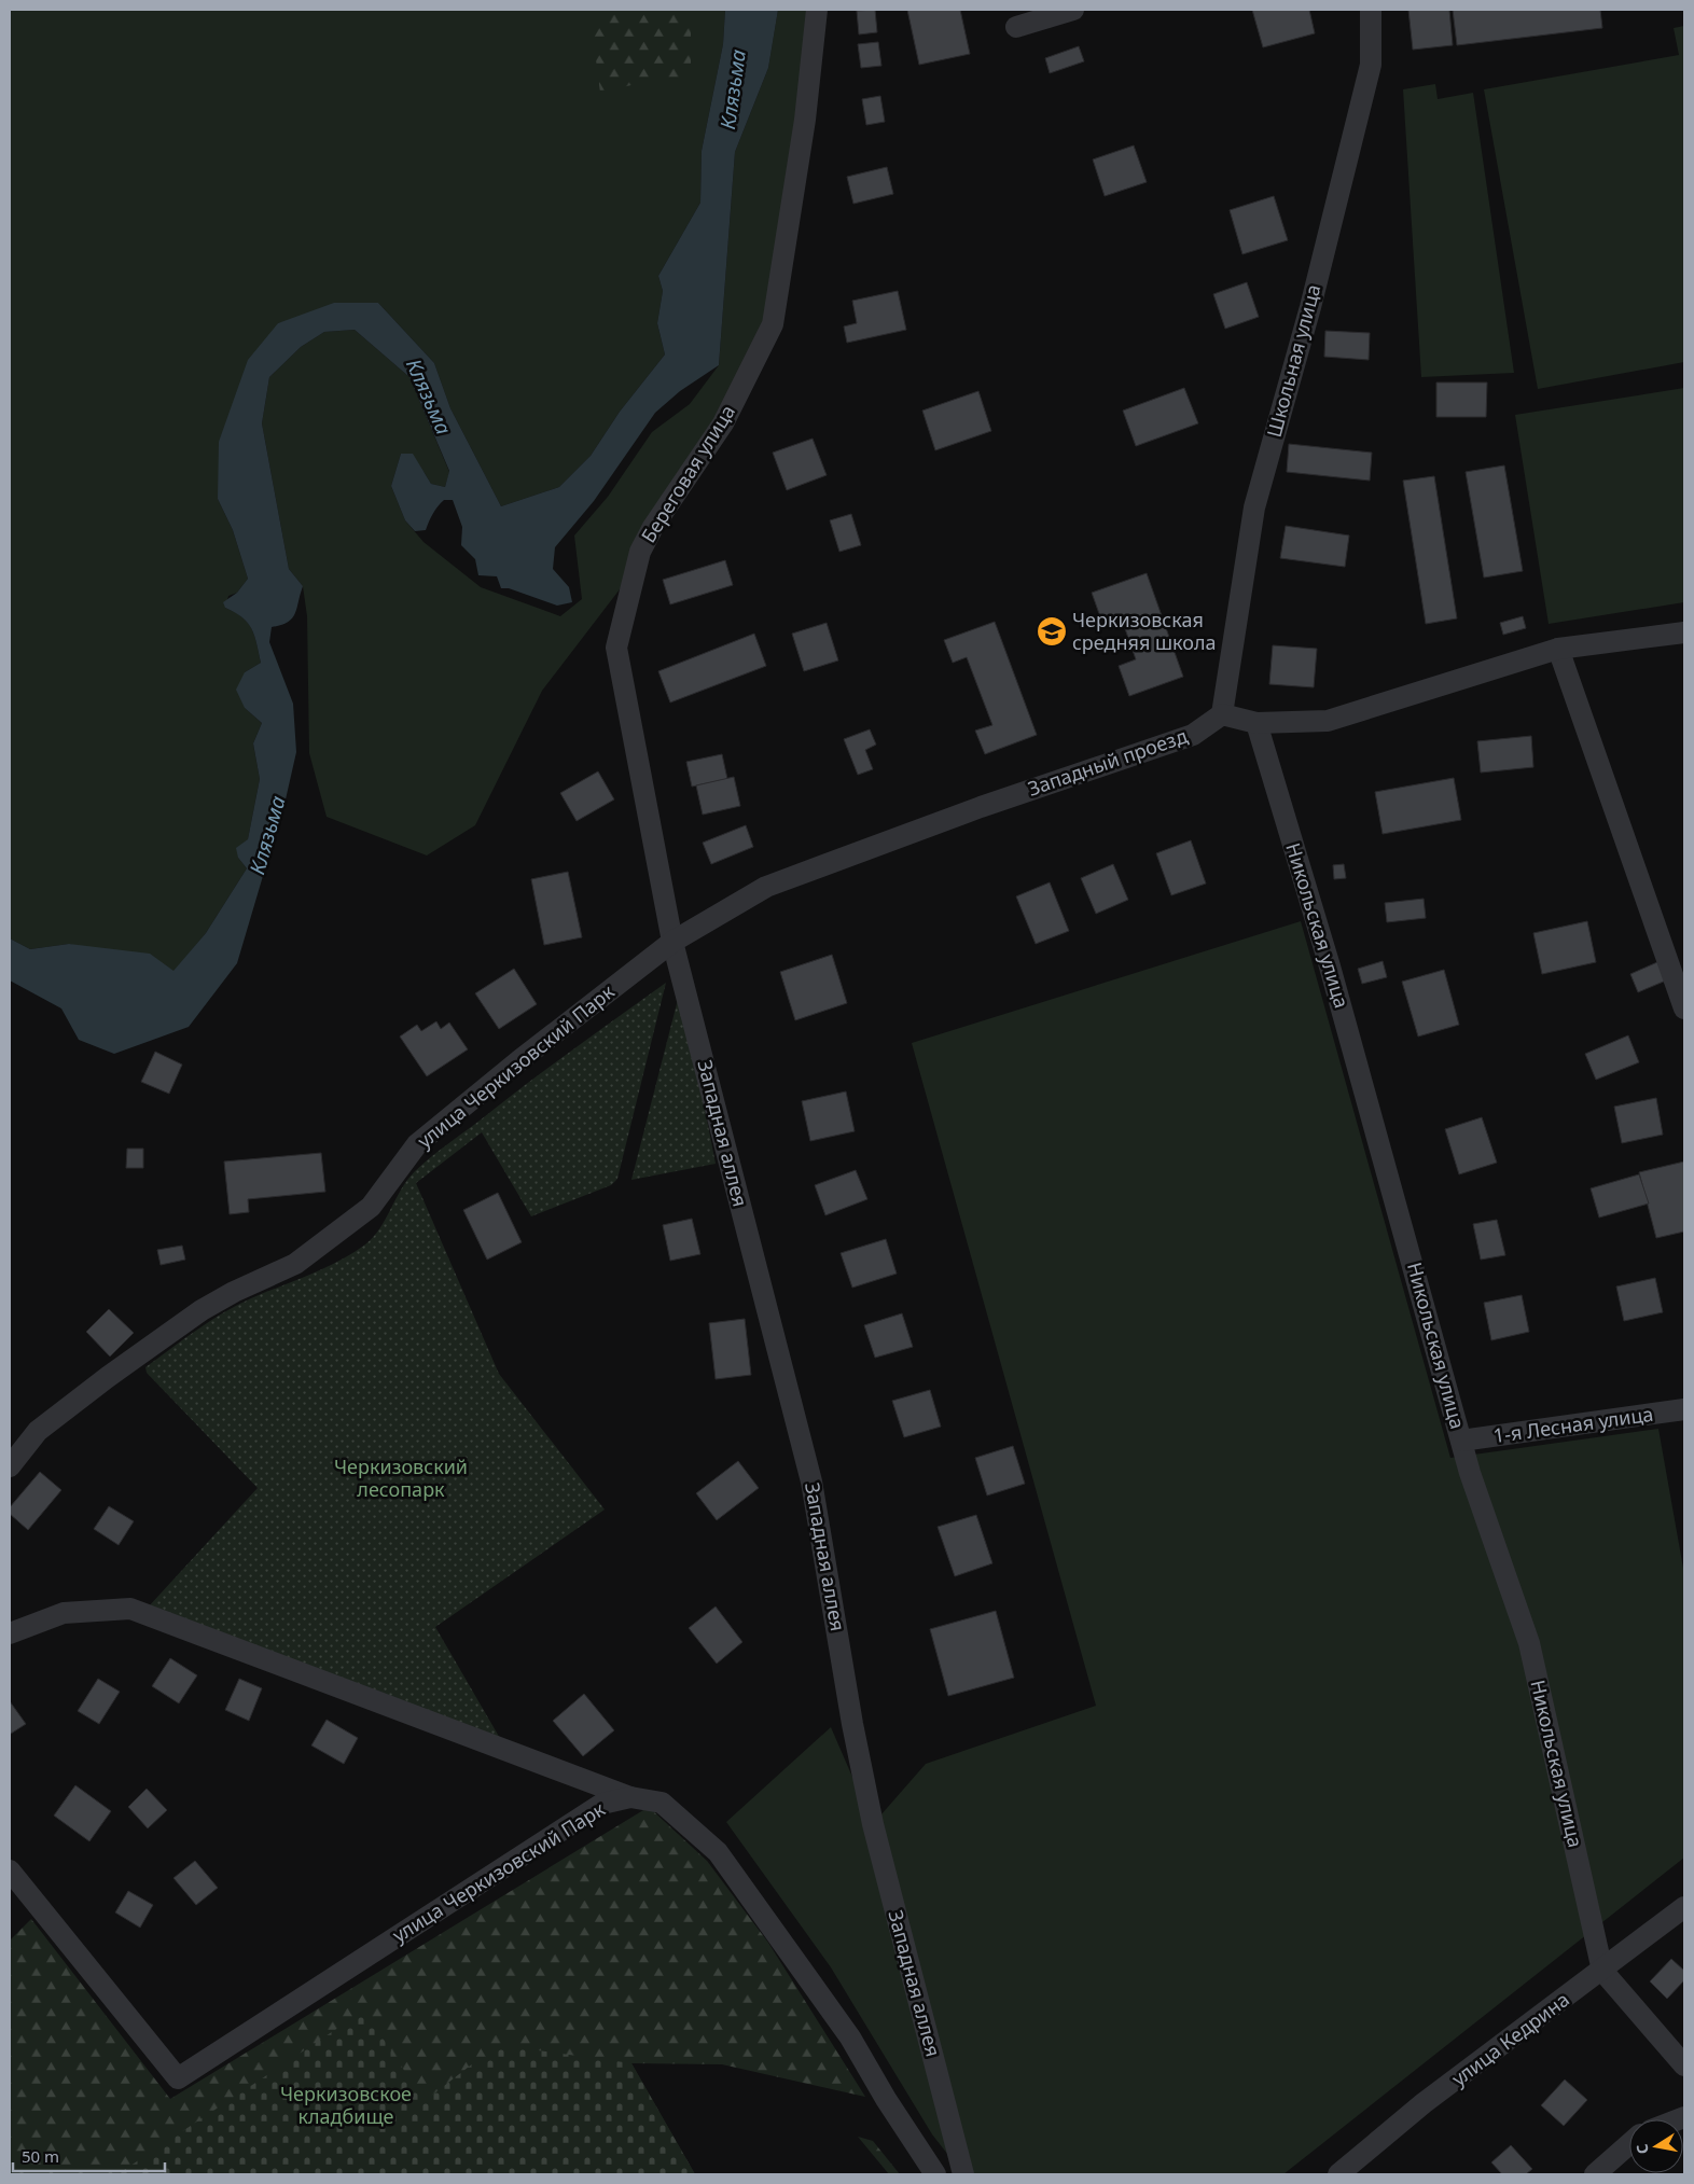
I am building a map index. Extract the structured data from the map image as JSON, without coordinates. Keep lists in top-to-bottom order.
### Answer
{
  "streets": {
    "street": [
      "Школьная улица",
      "Береговая улица",
      "Западный проезд",
      "Никольская улица",
      "улица Черкизовский Парк",
      "Западная аллея",
      "1-я Лесная улица",
      "улица Кедрина"
    ]
  },
  "crossings": [
    ["Школьная улица", "Западный проезд"],
    ["Береговая улица", "Западный проезд"],
    ["Береговая улица", "улица Черкизовский Парк"],
    ["Береговая улица", "Западная аллея"],
    ["Западный проезд", "улица Черкизовский Парк"],
    ["Западный проезд", "Западная аллея"],
    ["Никольская улица", "1-я Лесная улица"],
    ["Никольская улица", "улица Кедрина"],
    ["улица Черкизовский Парк", "Западная аллея"]
  ],
  "water": ["Клязьма"],
  "parks": ["Черкизовский лесопарк", "Черкизовское кладбище"],
  "places": {
    "school or university": ["Черкизовская средняя школа"]
  },
  "scale_bar": "50 m",
  "north": "left"
}
